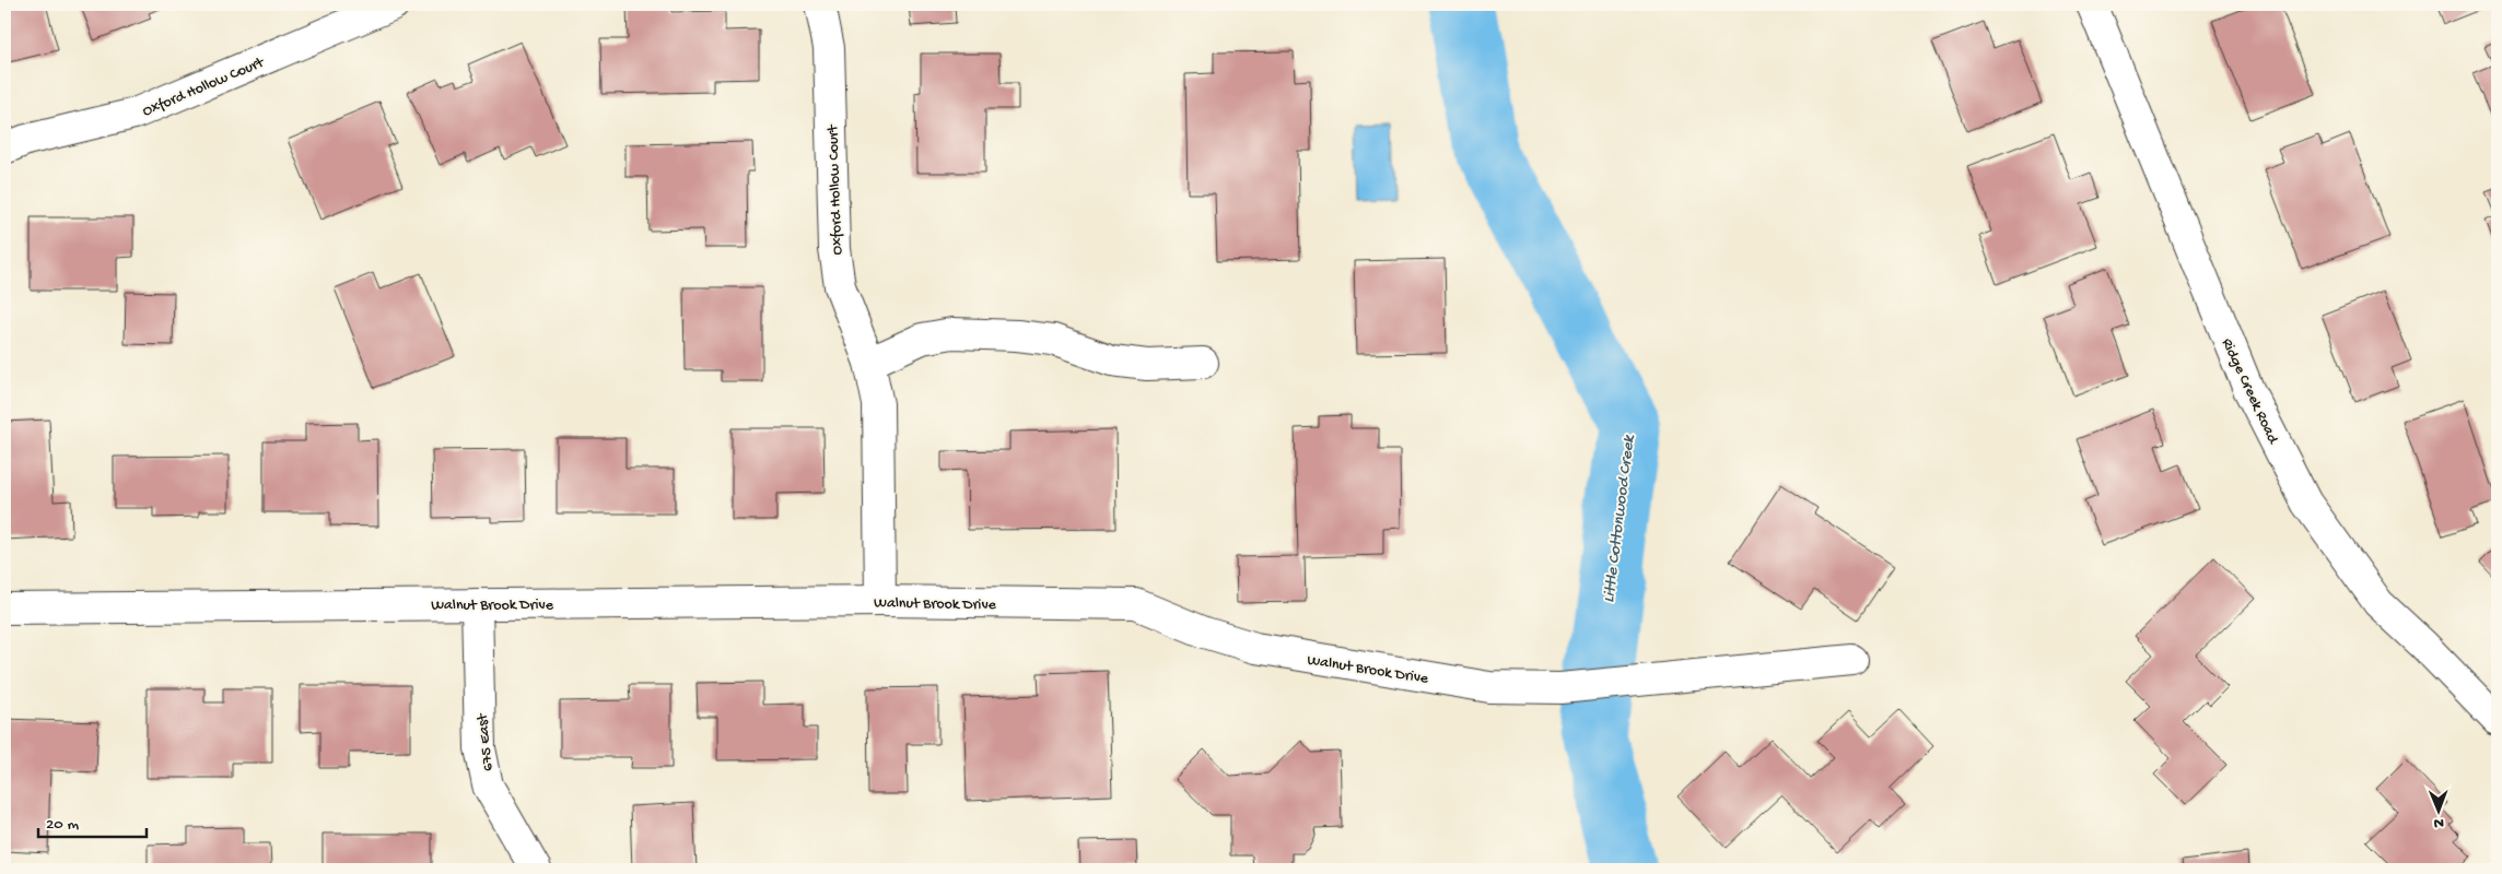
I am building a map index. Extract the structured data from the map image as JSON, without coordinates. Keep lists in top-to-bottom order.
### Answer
{
  "streets": {
    "street": [
      "Oxford Hollow Court",
      "Ridge Creek Road",
      "Walnut Brook Drive",
      "675 East"
    ]
  },
  "crossings": [
    ["Oxford Hollow Court", "Walnut Brook Drive"],
    ["Walnut Brook Drive", "675 East"]
  ],
  "water": ["Little Cottonwood Creek"],
  "scale_bar": "20 m",
  "north": "bottom"
}
